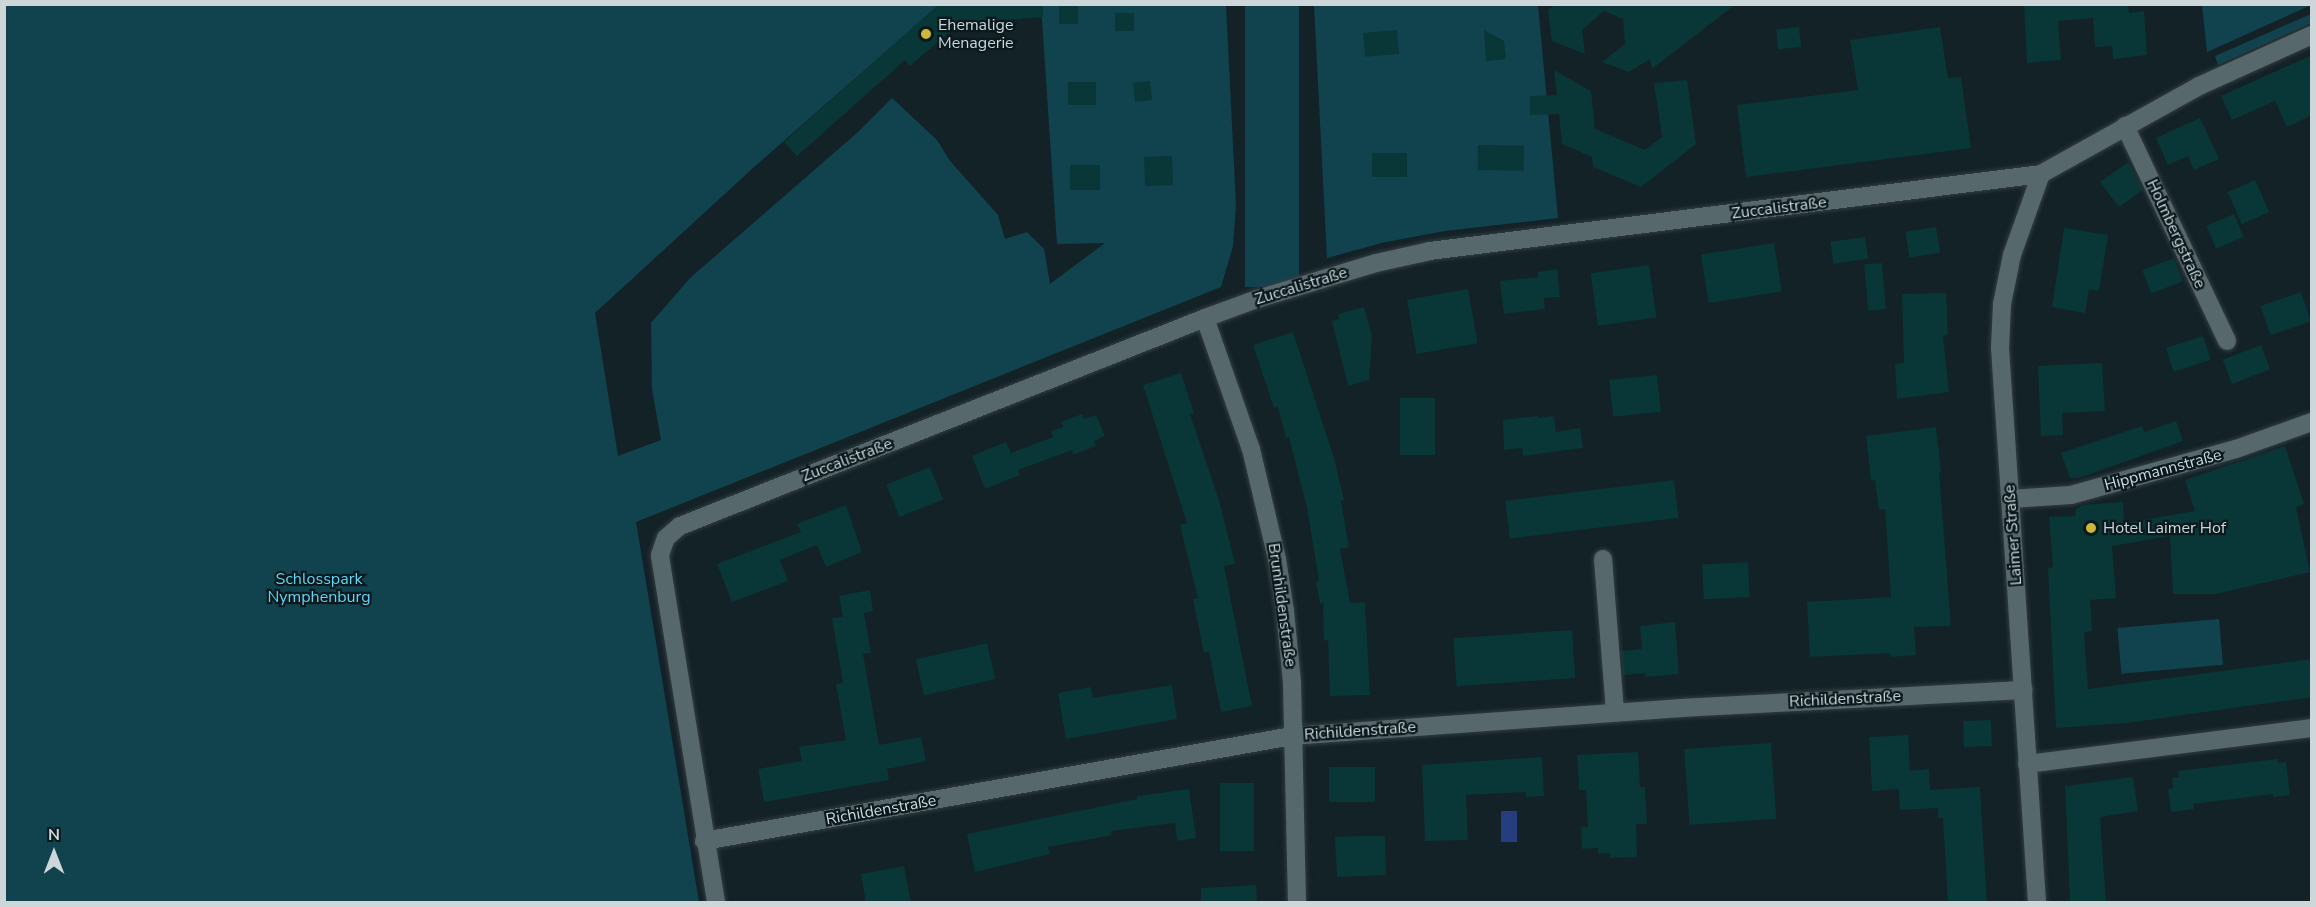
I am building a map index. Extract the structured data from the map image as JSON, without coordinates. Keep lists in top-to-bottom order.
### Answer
{
  "streets": {
    "street": [
      "Zuccalistraße",
      "Holmbergstraße",
      "Hippmannstraße",
      "Laimer Straße",
      "Brunhildenstraße",
      "Richildenstraße"
    ]
  },
  "crossings": [
    ["Zuccalistraße", "Holmbergstraße"],
    ["Zuccalistraße", "Laimer Straße"],
    ["Zuccalistraße", "Brunhildenstraße"],
    ["Zuccalistraße", "Richildenstraße"],
    ["Hippmannstraße", "Laimer Straße"],
    ["Laimer Straße", "Richildenstraße"],
    ["Brunhildenstraße", "Richildenstraße"]
  ],
  "parks": ["Schlosspark Nymphenburg"],
  "places": ["Ehemalige Menagerie", "Hotel Laimer Hof"],
  "north": "top"
}
